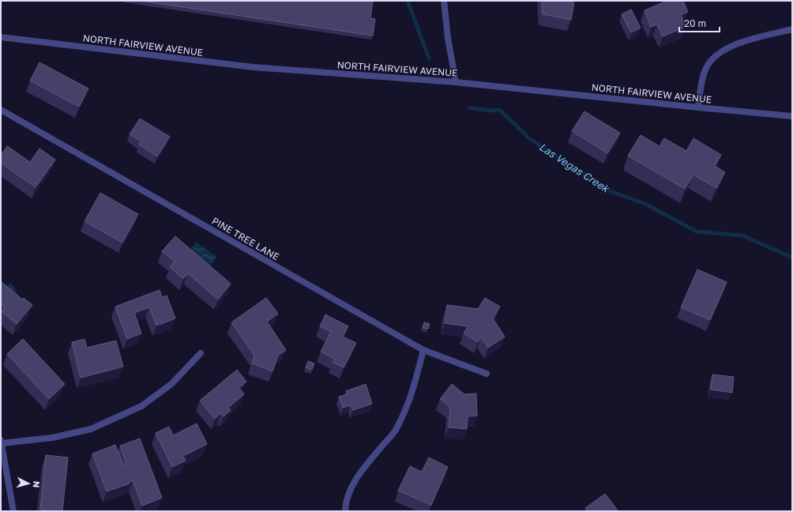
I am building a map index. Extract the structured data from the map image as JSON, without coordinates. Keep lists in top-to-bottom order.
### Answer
{
  "streets": {
    "street": ["NORTH FAIRVIEW AVENUE", "PINE TREE LANE"]
  },
  "water": ["Las Vegas Creek"],
  "scale_bar": "20 m",
  "north": "right"
}
